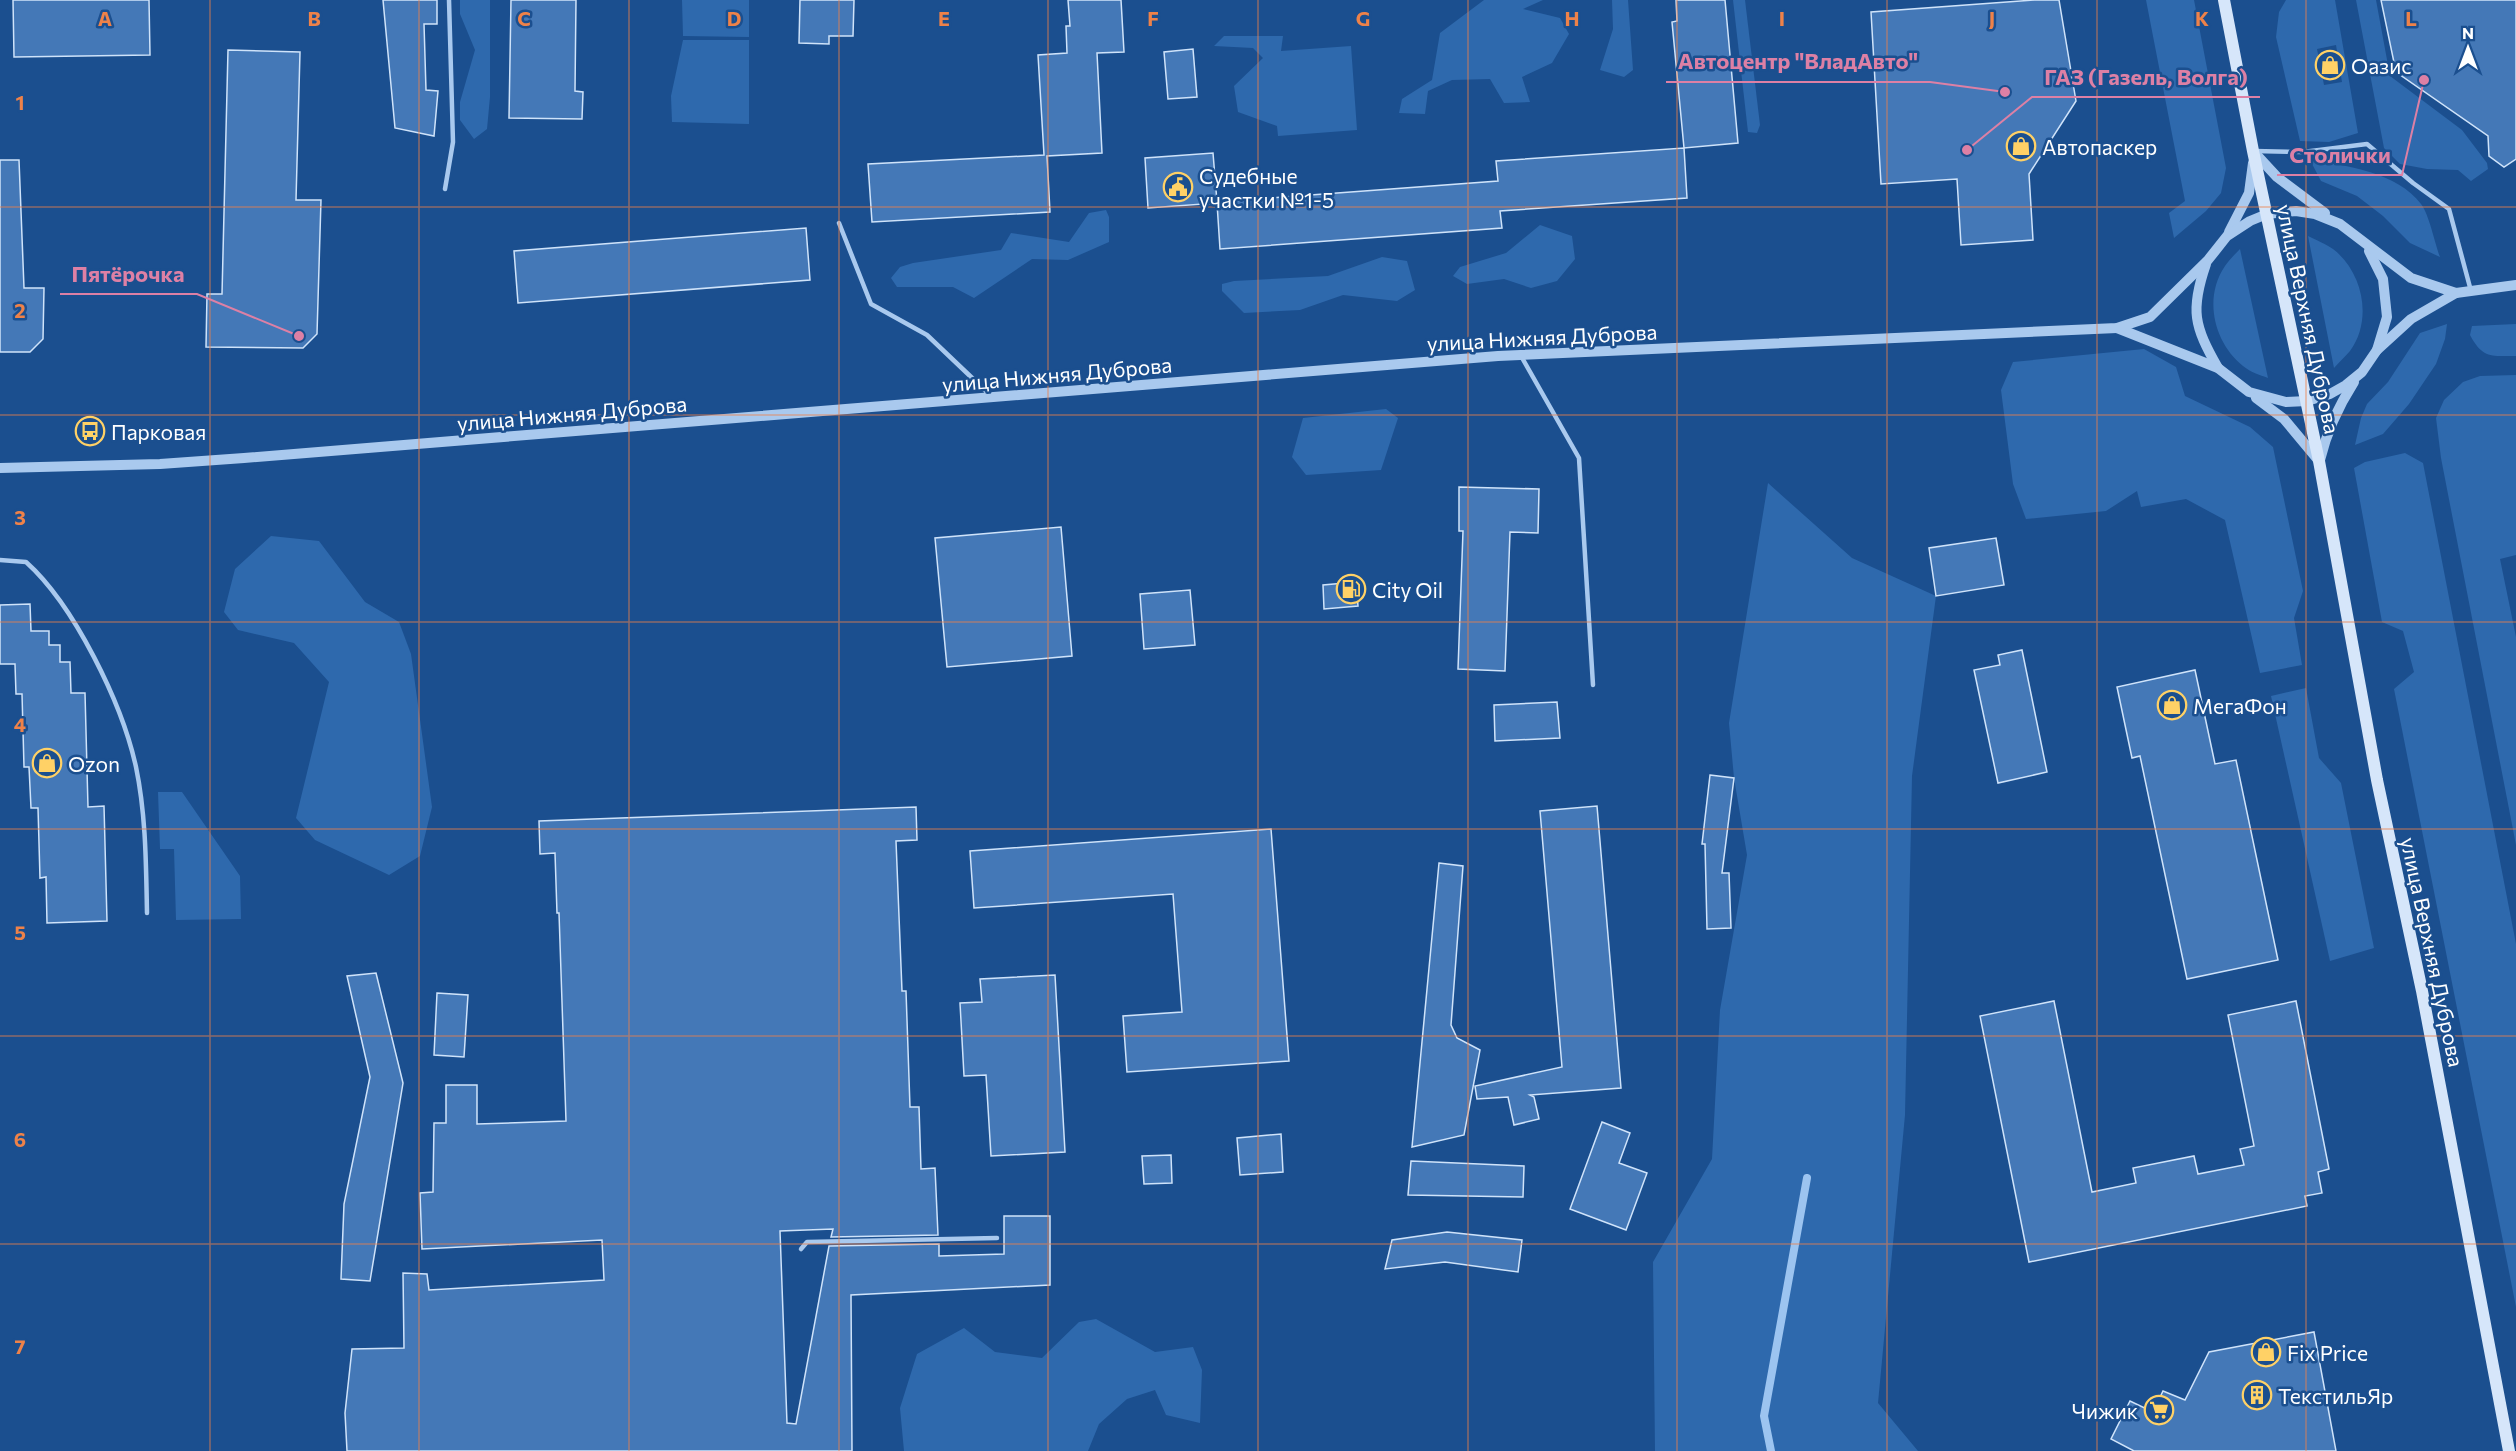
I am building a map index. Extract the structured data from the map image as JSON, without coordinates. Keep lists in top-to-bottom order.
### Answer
{
  "streets": {
    "main road": ["улица Верхняя Дуброва"],
    "street": ["улица Нижняя Дуброва"]
  },
  "crossings": [
    ["улица Верхняя Дуброва", "улица Нижняя Дуброва"]
  ],
  "places": {
    "shop": [
      "Оазис",
      "Автопаскер",
      "МегаФон",
      "Ozon",
      "Fix Price"
    ],
    "other": [
      "Столички",
      "Автоцентр \"ВладАвто\"",
      "ГАЗ (Газель, Волга)",
      "Пятёрочка"
    ],
    "public building": ["Судебные участки №1-5"],
    "bus stop": ["Парковая"],
    "fuel station": ["City Oil"],
    "building": ["ТекстильЯр"],
    "supermarket": ["Чижик"]
  },
  "north": "top",
  "grid": {
    "columns": [
      "A",
      "B",
      "C",
      "D",
      "E",
      "F",
      "G",
      "H",
      "I",
      "J",
      "K",
      "L"
    ],
    "rows": [
      "1",
      "2",
      "3",
      "4",
      "5",
      "6",
      "7"
    ]
  }
}
